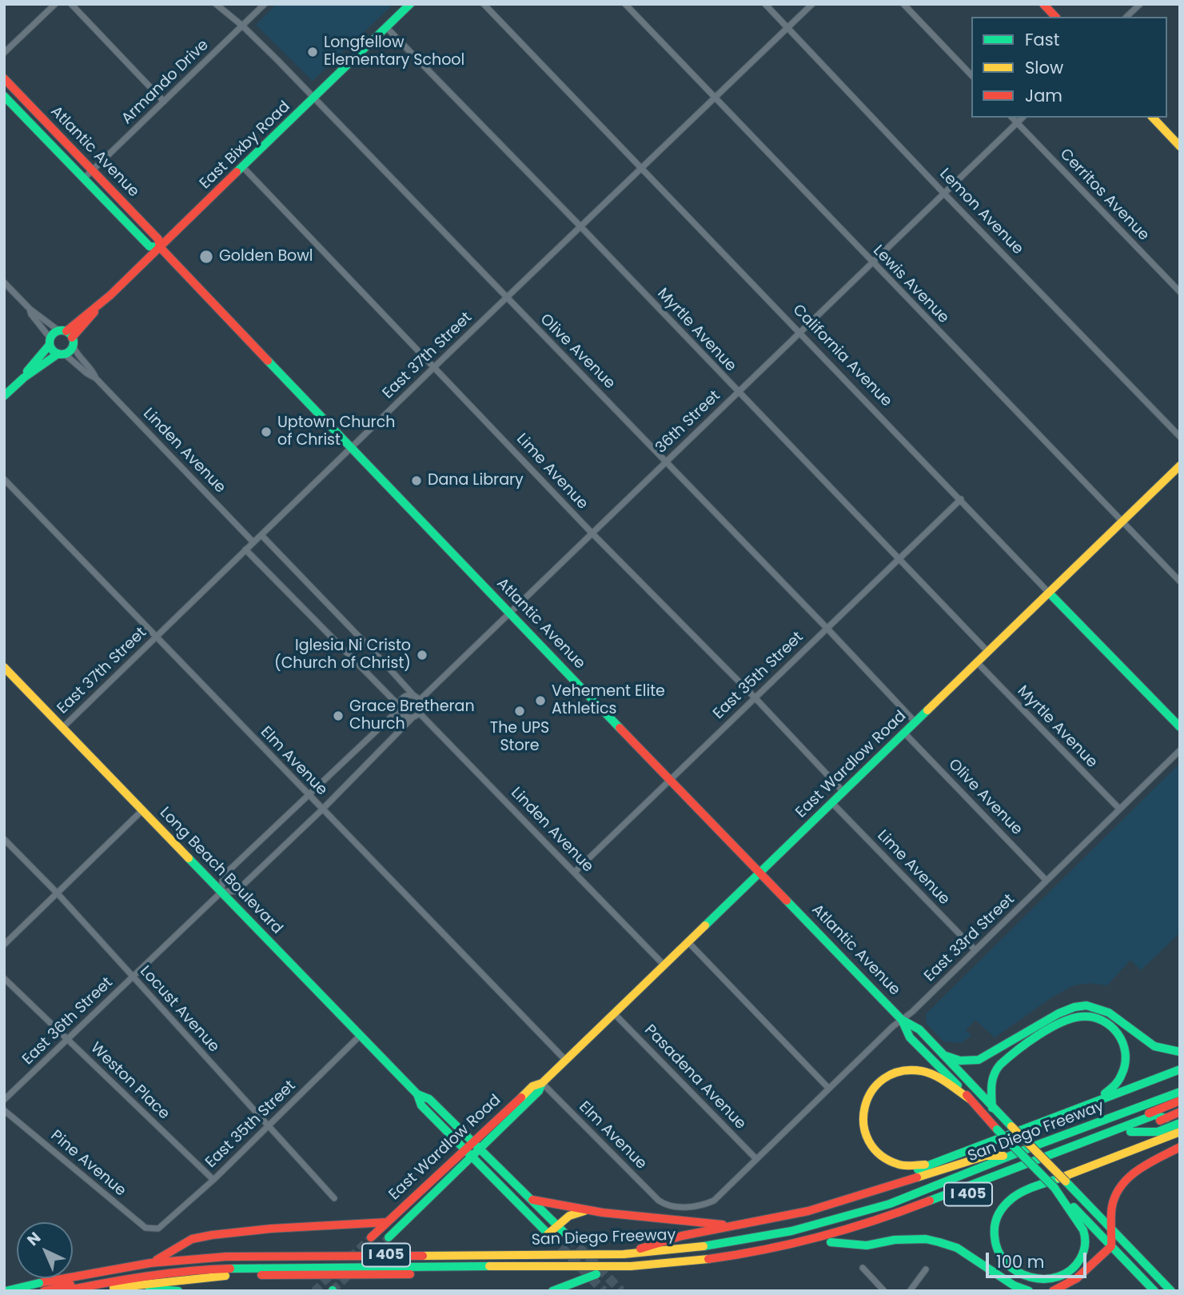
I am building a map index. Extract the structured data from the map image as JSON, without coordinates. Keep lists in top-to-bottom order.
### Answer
{
  "streets": {
    "main road": [
      "East Bixby Road",
      "Atlantic Avenue",
      "California Avenue",
      "East Wardlow Road",
      "Long Beach Boulevard",
      "San Diego Freeway",
      "I 405"
    ],
    "street": [
      "Armando Drive",
      "Cerritos Avenue",
      "Lemon Avenue",
      "Lewis Avenue",
      "Myrtle Avenue",
      "Olive Avenue",
      "East 37th Street",
      "36th Street",
      "Linden Avenue",
      "Lime Avenue",
      "East 35th Street",
      "Elm Avenue",
      "East 33rd Street",
      "Locust Avenue",
      "East 36th Street",
      "Pasadena Avenue",
      "Weston Place",
      "Pine Avenue"
    ]
  },
  "crossings": [
    ["Armando Drive", "Atlantic Avenue"],
    ["Armando Drive", "Olive Avenue"],
    ["East Bixby Road", "Atlantic Avenue"],
    ["East Bixby Road", "Myrtle Avenue"],
    ["East Bixby Road", "Olive Avenue"],
    ["East Bixby Road", "Lime Avenue"],
    ["Atlantic Avenue", "East 37th Street"],
    ["Atlantic Avenue", "36th Street"],
    ["Atlantic Avenue", "East 35th Street"],
    ["Atlantic Avenue", "East Wardlow Road"],
    ["Atlantic Avenue", "East 33rd Street"],
    ["Cerritos Avenue", "36th Street"],
    ["Lemon Avenue", "East 37th Street"],
    ["Lemon Avenue", "36th Street"],
    ["Lewis Avenue", "East 37th Street"],
    ["Lewis Avenue", "36th Street"],
    ["Lewis Avenue", "East Wardlow Road"],
    ["Myrtle Avenue", "East 37th Street"],
    ["Myrtle Avenue", "36th Street"],
    ["Myrtle Avenue", "East 35th Street"],
    ["Myrtle Avenue", "East Wardlow Road"],
    ["Myrtle Avenue", "East 33rd Street"],
    ["Olive Avenue", "East 37th Street"],
    ["Olive Avenue", "36th Street"],
    ["Olive Avenue", "East 35th Street"],
    ["Olive Avenue", "East Wardlow Road"],
    ["Olive Avenue", "East 33rd Street"],
    ["East 37th Street", "California Avenue"],
    ["East 37th Street", "Linden Avenue"],
    ["East 37th Street", "Lime Avenue"],
    ["East 37th Street", "Elm Avenue"],
    ["East 37th Street", "Long Beach Boulevard"],
    ["California Avenue", "36th Street"],
    ["California Avenue", "East 35th Street"],
    ["California Avenue", "East Wardlow Road"],
    ["36th Street", "Linden Avenue"],
    ["36th Street", "Lime Avenue"],
    ["36th Street", "East 36th Street"],
    ["Linden Avenue", "East 35th Street"],
    ["Linden Avenue", "East Wardlow Road"],
    ["Linden Avenue", "East 36th Street"],
    ["Lime Avenue", "East 35th Street"],
    ["Lime Avenue", "East Wardlow Road"],
    ["Lime Avenue", "East 33rd Street"],
    ["East 35th Street", "Long Beach Boulevard"],
    ["East 35th Street", "Locust Avenue"],
    ["East 35th Street", "Weston Place"],
    ["East 35th Street", "Pine Avenue"],
    ["Elm Avenue", "East Wardlow Road"],
    ["Elm Avenue", "East 33rd Street"],
    ["Elm Avenue", "East 36th Street"],
    ["East Wardlow Road", "Long Beach Boulevard"],
    ["East Wardlow Road", "Pasadena Avenue"],
    ["Long Beach Boulevard", "East 36th Street"],
    ["East 33rd Street", "Pasadena Avenue"],
    ["Locust Avenue", "East 36th Street"],
    ["East 36th Street", "Weston Place"]
  ],
  "places": [
    "Longfellow Elementary School",
    "Golden Bowl",
    "Uptown Church of Christ",
    "Dana Library",
    "Iglesia Ni Cristo (Church of Christ)",
    "Vehement Elite Athletics",
    "The UPS Store",
    "Grace Bretheran Church"
  ],
  "legend": ["Fast", "Slow", "Jam"],
  "scale_bar": "100 m",
  "north": "top left"
}
